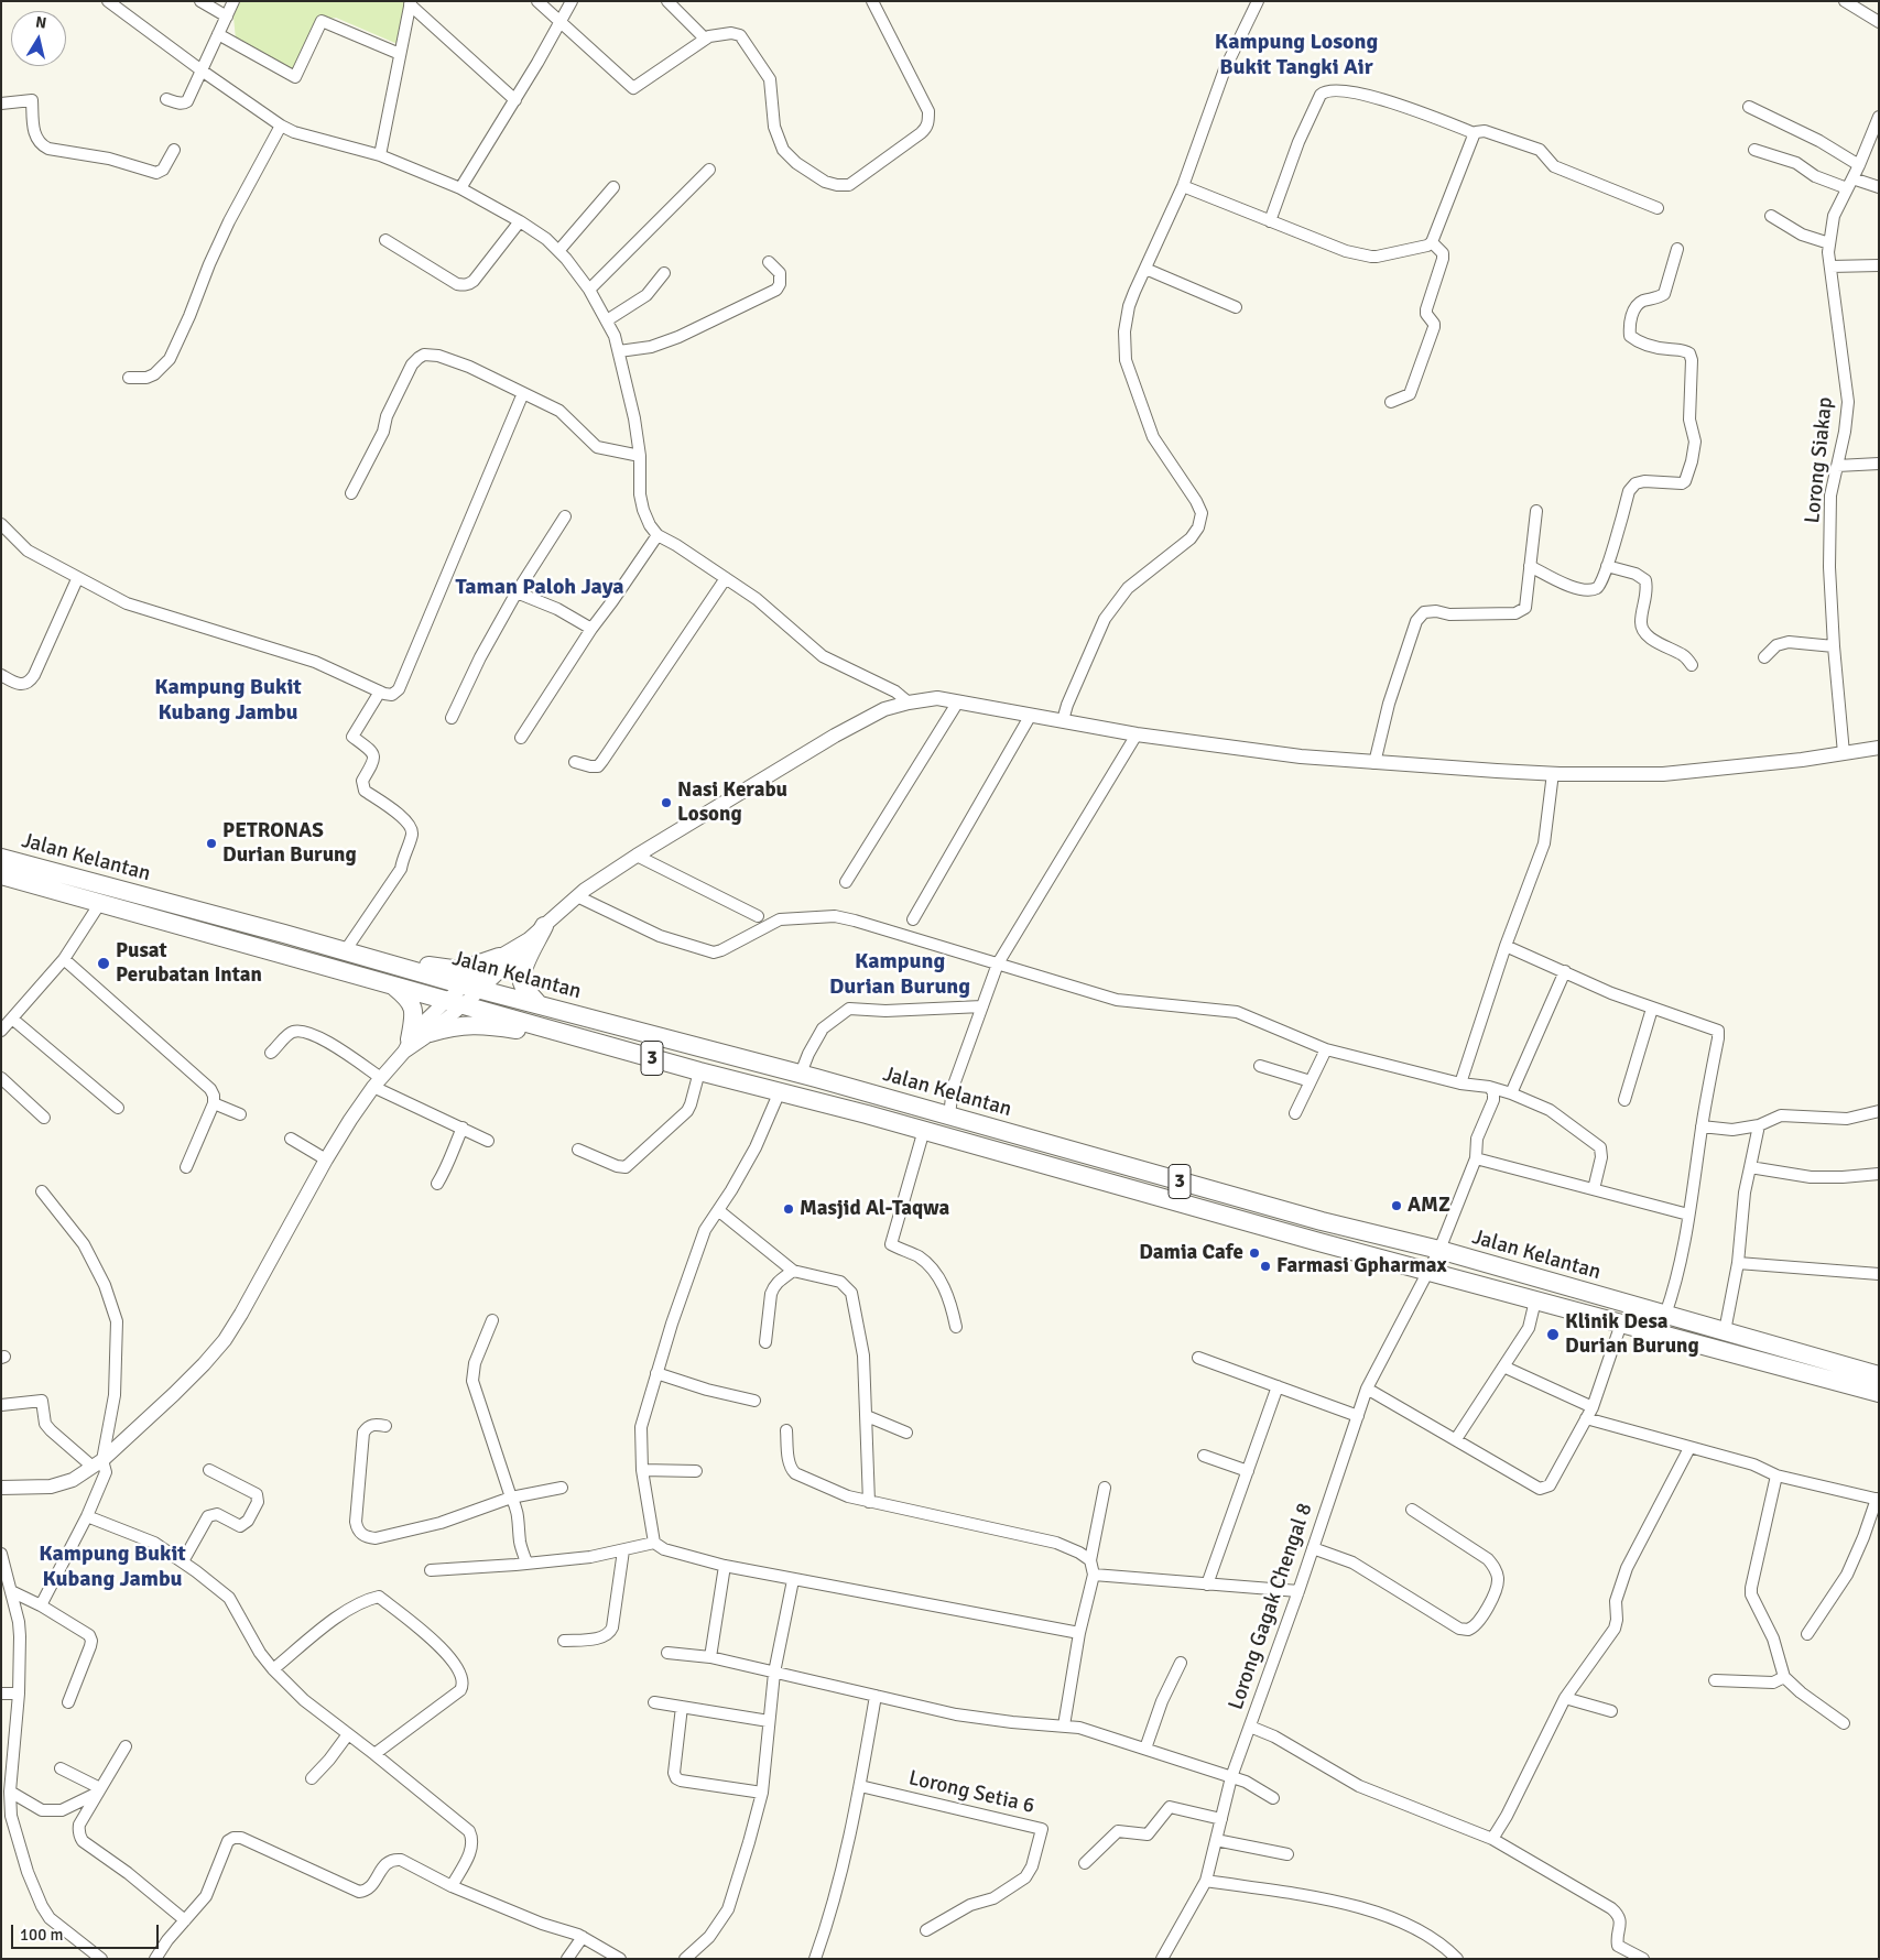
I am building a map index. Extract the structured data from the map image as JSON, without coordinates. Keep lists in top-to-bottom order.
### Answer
{
  "streets": {
    "highway": ["Jalan Kelantan", "3"],
    "street": ["Lorong Siakap", "Lorong Gagak Chengal 8", "Lorong Setia 6"]
  },
  "crossings": [
    ["Jalan Kelantan", "Lorong Gagak Chengal 8"]
  ],
  "districts": [
    "Kampung Losong Bukit Tangki Air",
    "Taman Paloh Jaya",
    "Kampung Bukit Kubang Jambu",
    "Kampung Durian Burung",
    "Kampung Bukit Kubang Jambu"
  ],
  "places": [
    "Nasi Kerabu Losong",
    "PETRONAS Durian Burung",
    "Pusat Perubatan Intan",
    "AMZ",
    "Masjid Al-Taqwa",
    "Damia Cafe",
    "Farmasi Gpharmax",
    "Klinik Desa Durian Burung"
  ],
  "scale_bar": "100 m",
  "north": "top"
}
